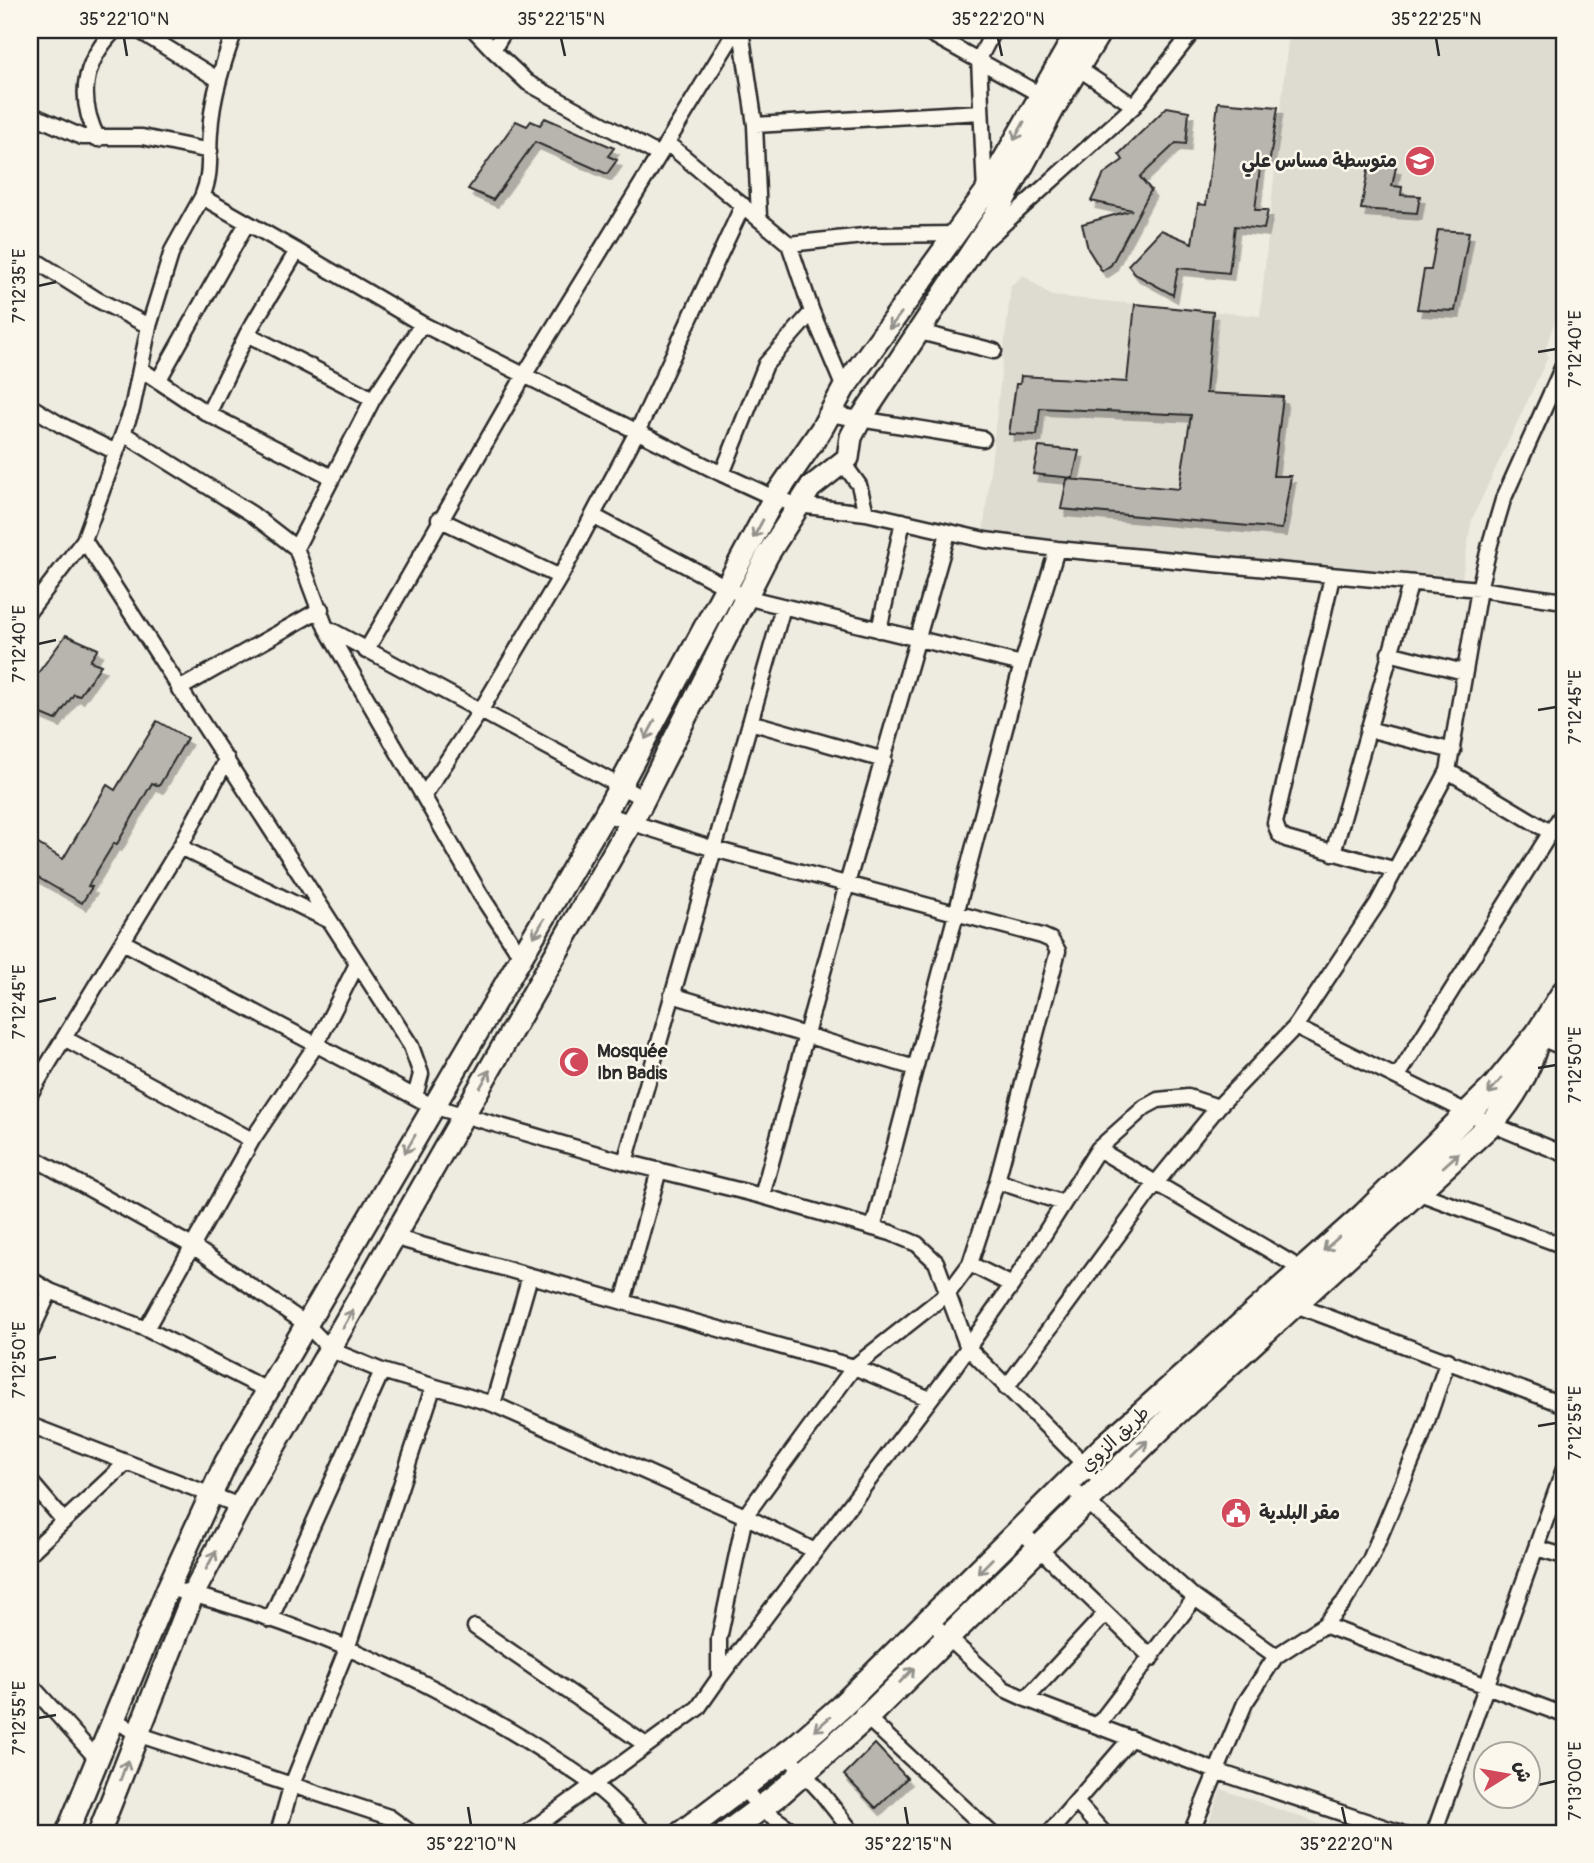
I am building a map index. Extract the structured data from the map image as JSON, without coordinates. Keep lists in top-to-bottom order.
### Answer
{
  "streets": {
    "main road": ["طريق الزوي"]
  },
  "places": {
    "school or university": ["متوسطة مساس علي"],
    "mosque": ["Mosquée Ibn Badis"],
    "public building": ["مقر البلدية"]
  },
  "north": "right",
  "coordinates": [
    "35°22'10\"N",
    "35°22'15\"N",
    "35°22'20\"N",
    "35°22'25\"N",
    "7°12'35\"E",
    "7°12'40\"E",
    "7°12'45\"E",
    "7°12'50\"E",
    "7°12'55\"E",
    "7°13'00\"E"
  ]
}
